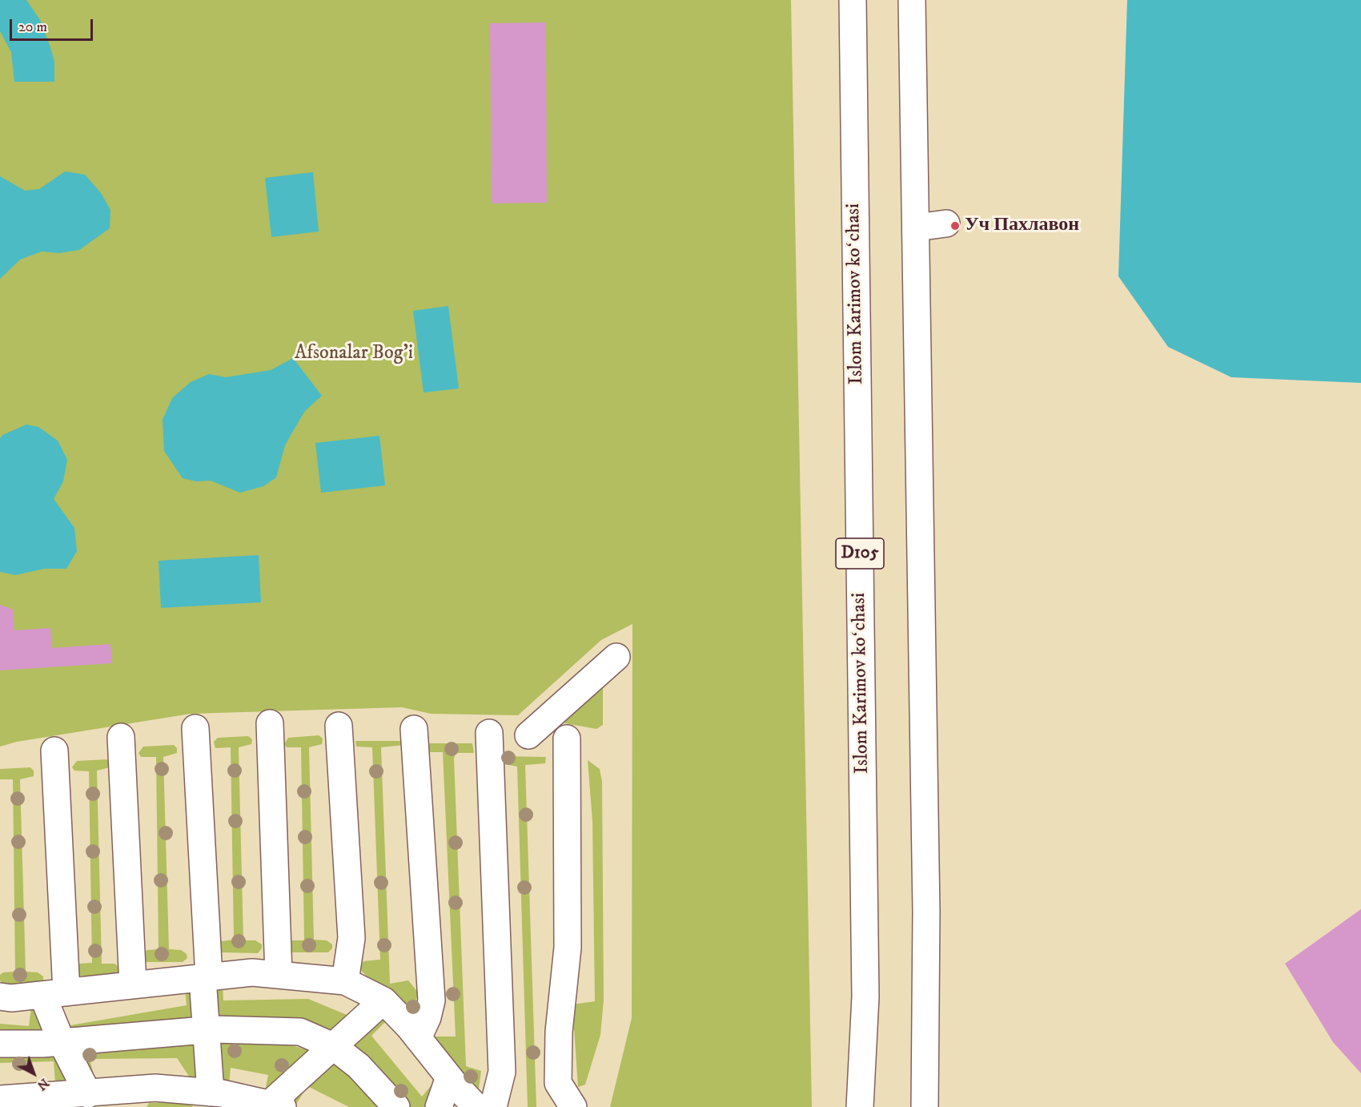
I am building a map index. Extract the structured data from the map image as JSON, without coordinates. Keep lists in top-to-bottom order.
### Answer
{
  "streets": {
    "main road": ["Islom Karimov koʻchasi", "D105"]
  },
  "parks": ["Afsonalar Bog'i"],
  "places": ["Уч Пахлавон"],
  "scale_bar": "20 m",
  "north": "bottom right"
}
